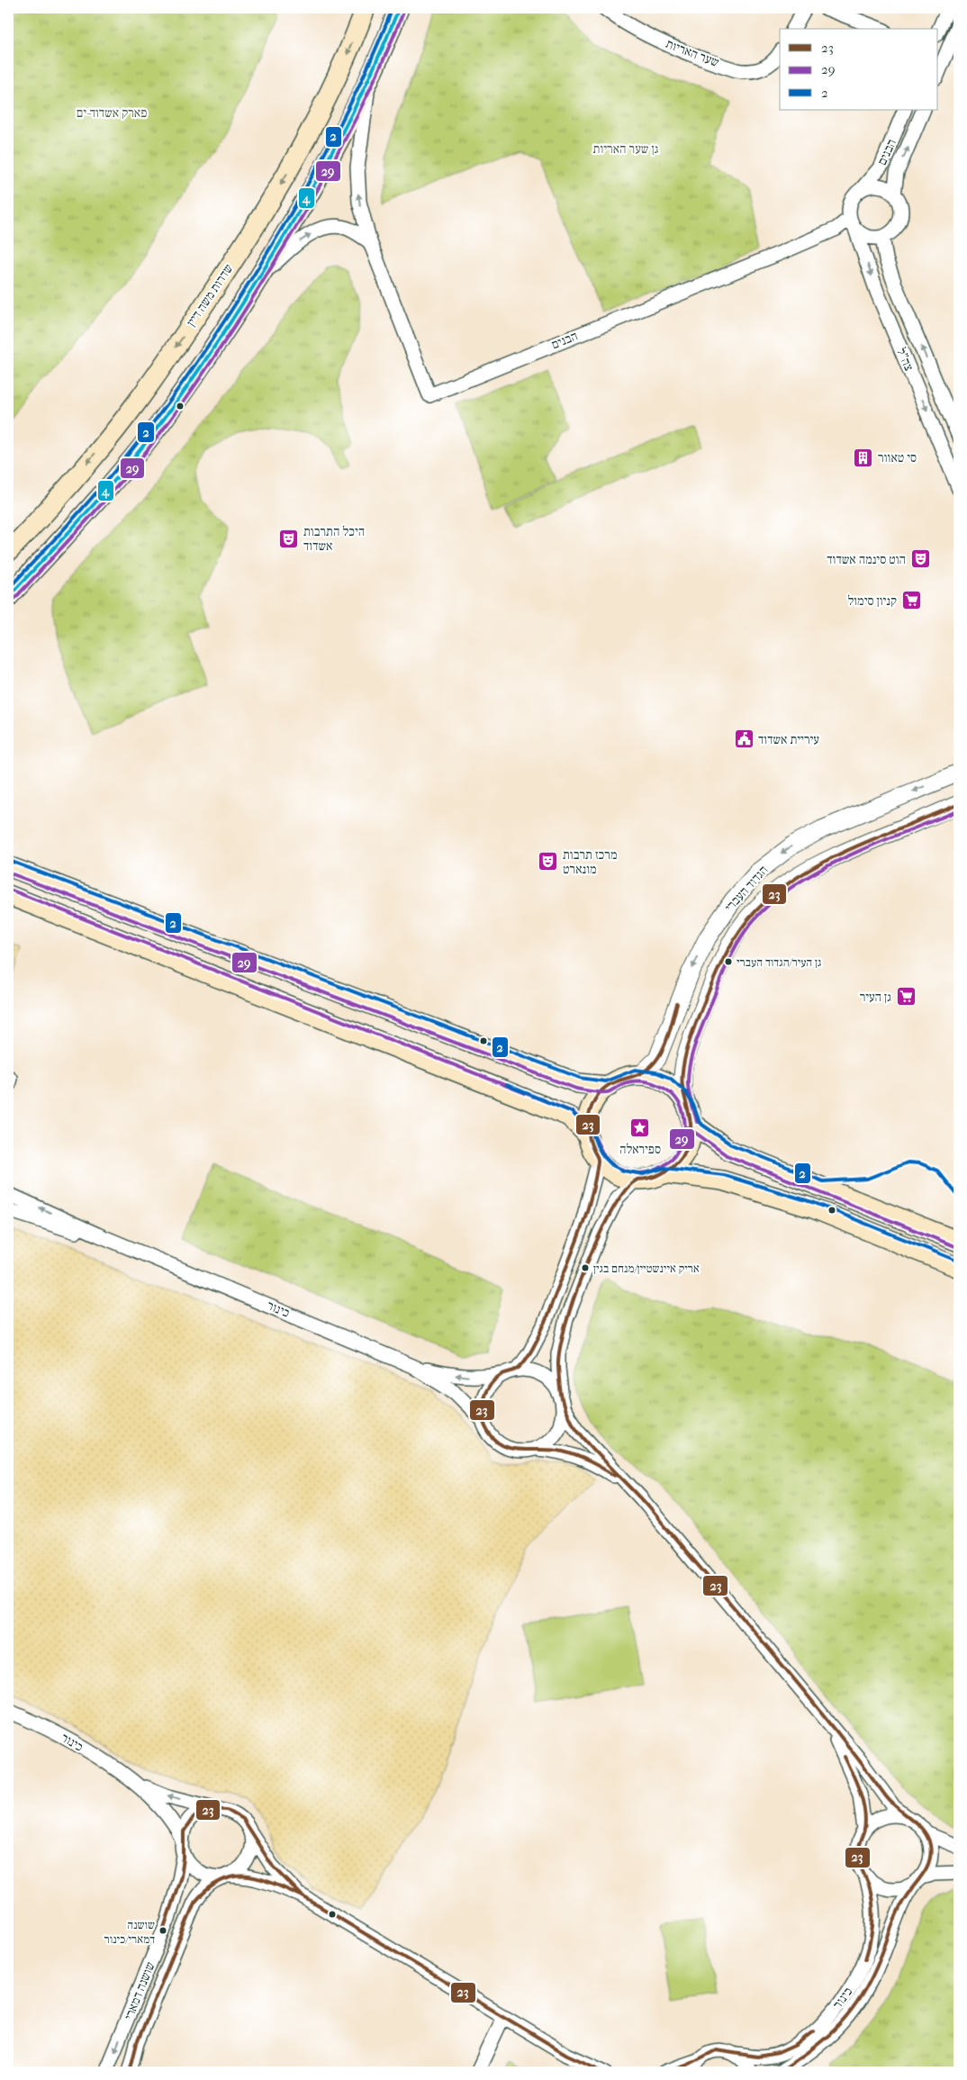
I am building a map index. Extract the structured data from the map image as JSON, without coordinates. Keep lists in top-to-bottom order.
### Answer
{
  "streets": {
    "main road": ["שדרות משה דיין"],
    "street": [
      "שער האריות",
      "הבנים",
      "צה\"ל",
      "הגדוד העברי",
      "כינור",
      "שושנה דמארי"
    ]
  },
  "crossings": [
    ["הבנים", "צה\"ל"],
    ["כינור", "שושנה דמארי"]
  ],
  "parks": ["פארק אשדוד-ים", "גן שער האריות"],
  "places": {
    "building": ["סי טאוור"],
    "theatre": ["היכל התרבות אשדוד", "הוט סינמה אשדוד", "מרכז תרבות מונארט"],
    "supermarket": ["קניון סימול", "גן העיר"],
    "public building": ["עיריית אשדוד"],
    "other": ["גן העיר/הגדוד העברי", "אריק איינשטיין/מנחם בגין", "שושנה דמארי/כינור"],
    "place": ["ספיראלה"]
  },
  "lines": [
    "transit line 2",
    "transit line 4",
    "transit line 29",
    "transit line 23"
  ],
  "legend": ["23", "29", "2"]
}
